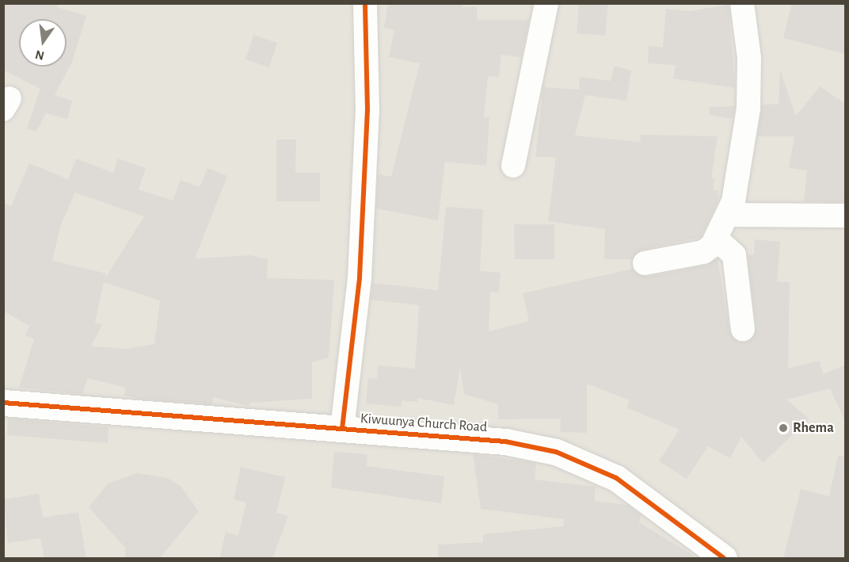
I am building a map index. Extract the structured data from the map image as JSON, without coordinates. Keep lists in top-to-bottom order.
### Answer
{
  "streets": {
    "street": ["Kiwuunya Church Road"]
  },
  "places": ["Rhema"],
  "north": "bottom"
}
